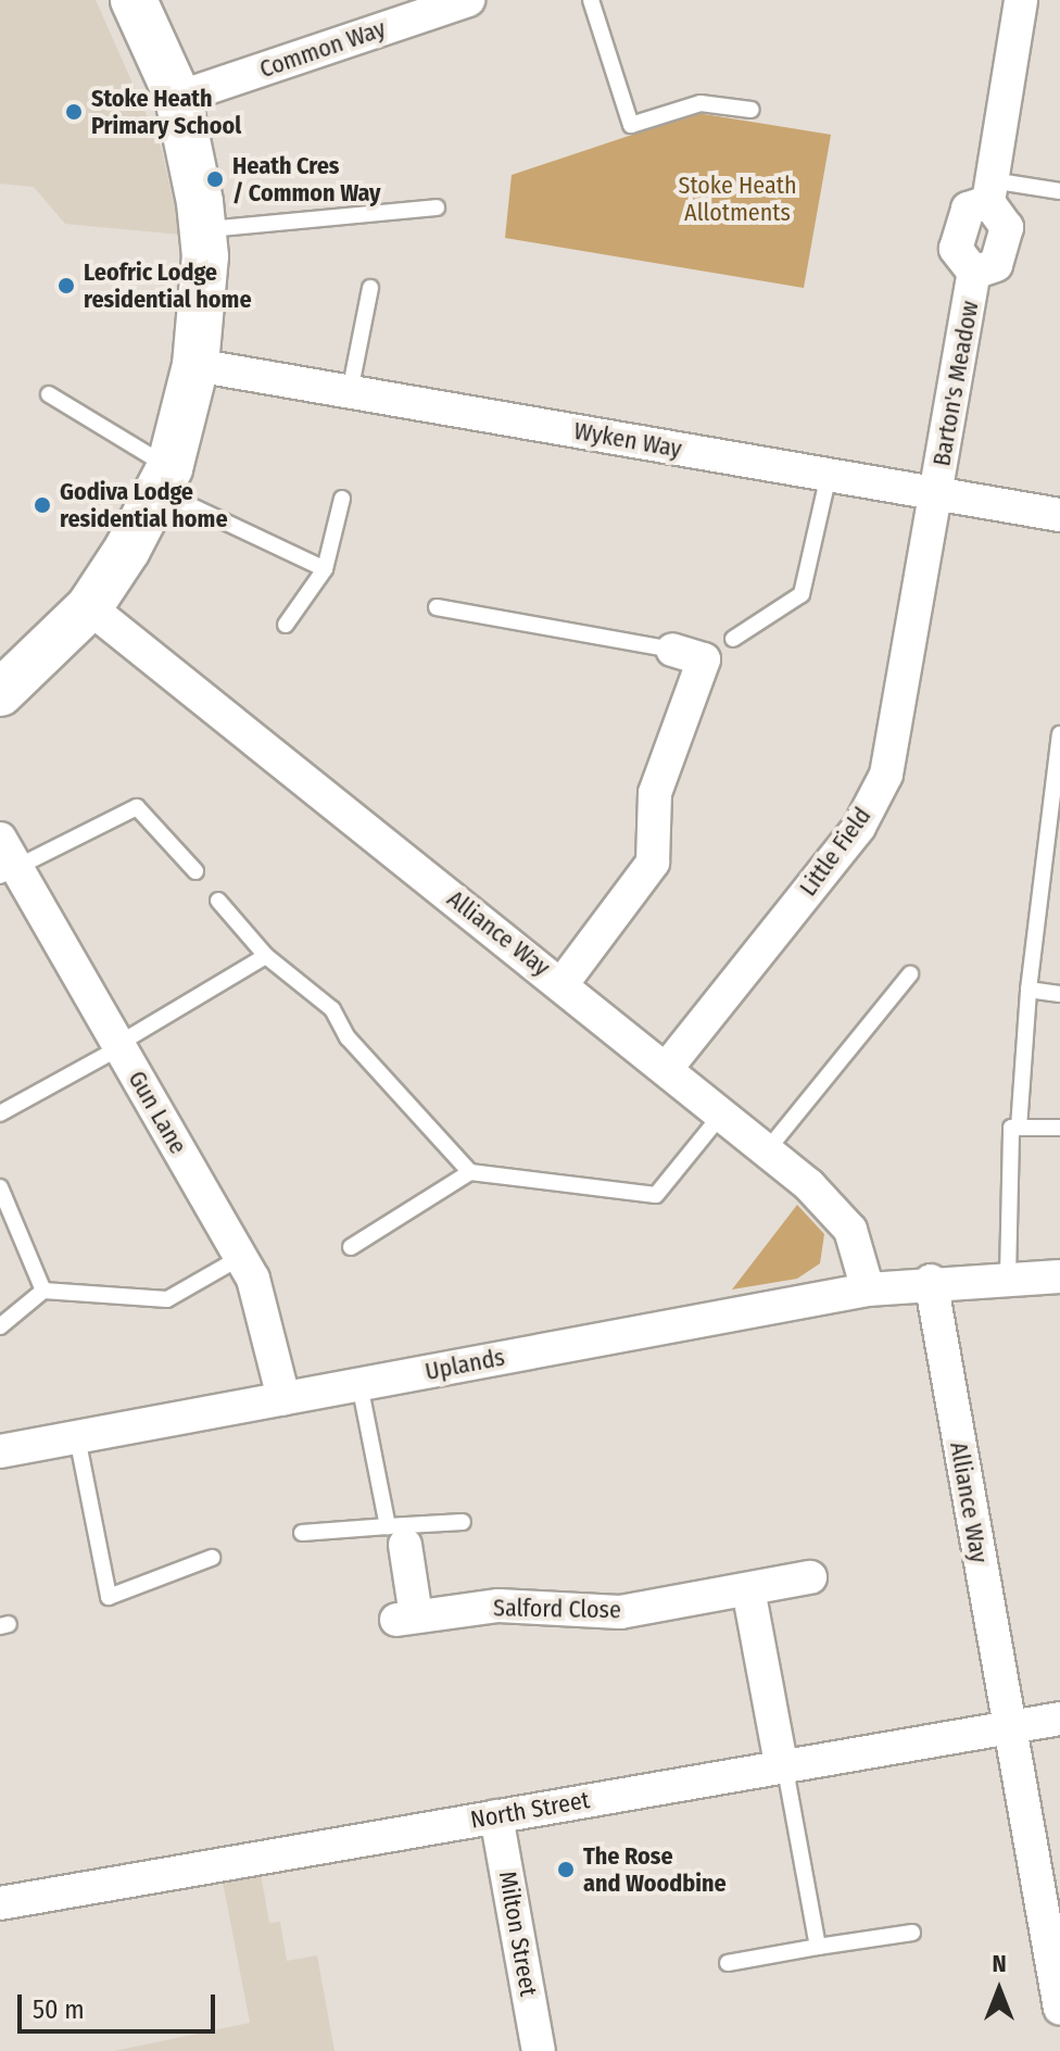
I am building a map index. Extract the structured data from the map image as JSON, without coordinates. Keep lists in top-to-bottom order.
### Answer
{
  "streets": {
    "street": [
      "Common Way",
      "Barton's Meadow",
      "Wyken Way",
      "Little Field",
      "Alliance Way",
      "Gun Lane",
      "Uplands",
      "Salford Close",
      "North Street",
      "Milton Street"
    ]
  },
  "crossings": [
    ["Barton's Meadow", "Wyken Way"],
    ["Barton's Meadow", "Little Field"],
    ["Wyken Way", "Little Field"],
    ["Little Field", "Alliance Way"],
    ["Alliance Way", "Uplands"],
    ["Alliance Way", "North Street"],
    ["Gun Lane", "Uplands"],
    ["North Street", "Milton Street"]
  ],
  "parks": ["Stoke Heath Allotments"],
  "places": [
    "Stoke Heath Primary School",
    "Heath Cres / Common Way",
    "Leofric Lodge residential home",
    "Godiva Lodge residential home",
    "The Rose and Woodbine"
  ],
  "scale_bar": "50 m",
  "north": "top"
}
